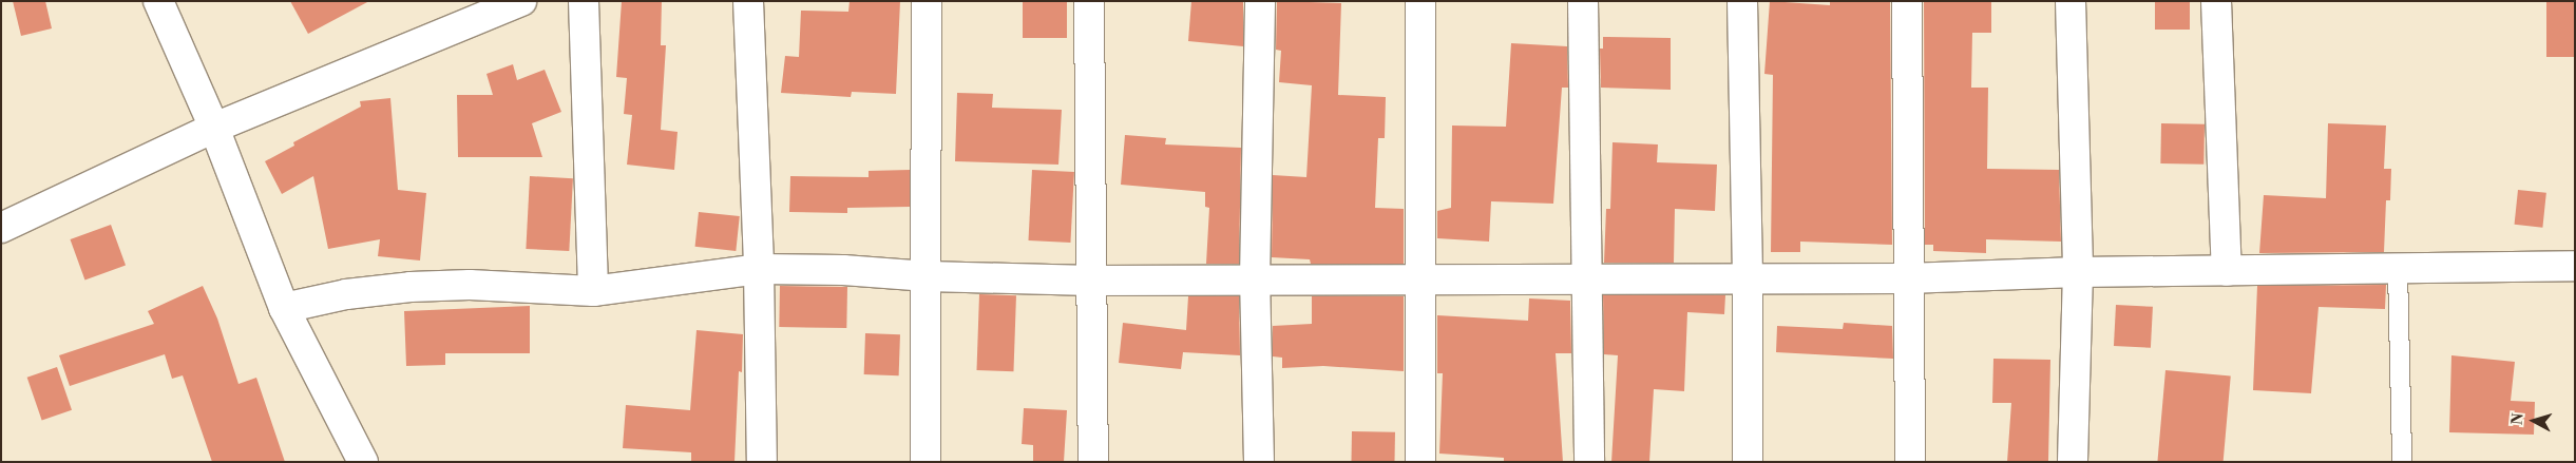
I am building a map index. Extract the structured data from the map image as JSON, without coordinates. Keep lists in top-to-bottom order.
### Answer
{
  "north": "left"
}
